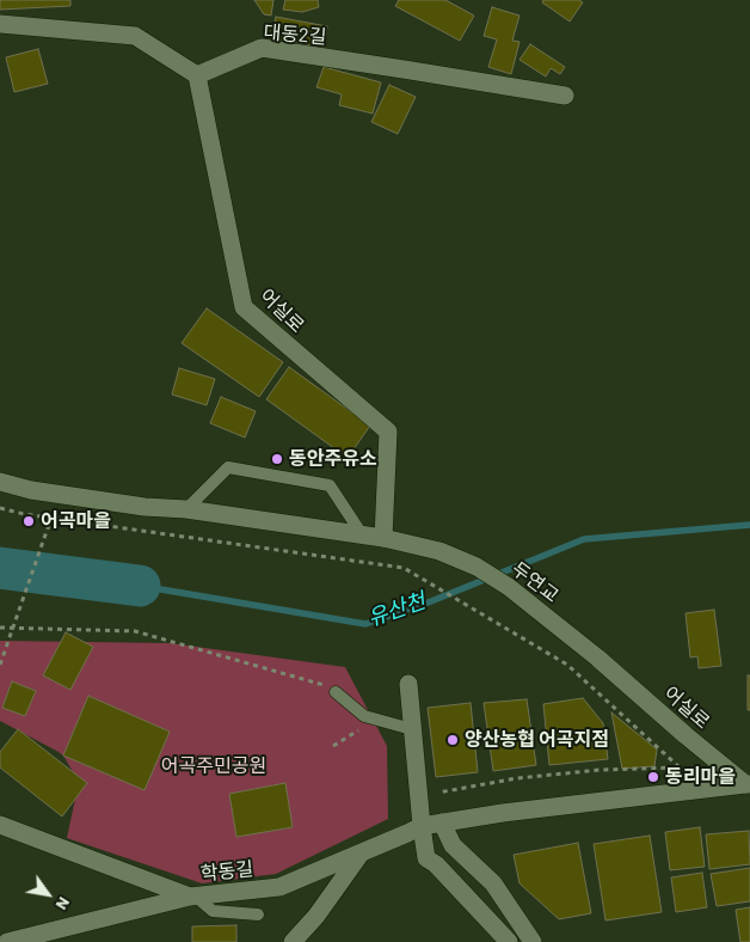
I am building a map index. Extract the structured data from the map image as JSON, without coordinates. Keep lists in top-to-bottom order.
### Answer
{
  "streets": {
    "street": [
      "대동2길",
      "어실로",
      "두연교",
      "학동길"
    ]
  },
  "crossings": [
    ["대동2길", "어실로"],
    ["어실로", "두연교"],
    ["어실로", "학동길"]
  ],
  "water": ["유산천"],
  "parks": ["어곡주민공원"],
  "places": [
    "동안주유소",
    "어곡마을",
    "양산농협 어곡지점",
    "동리마을"
  ],
  "north": "bottom right"
}
